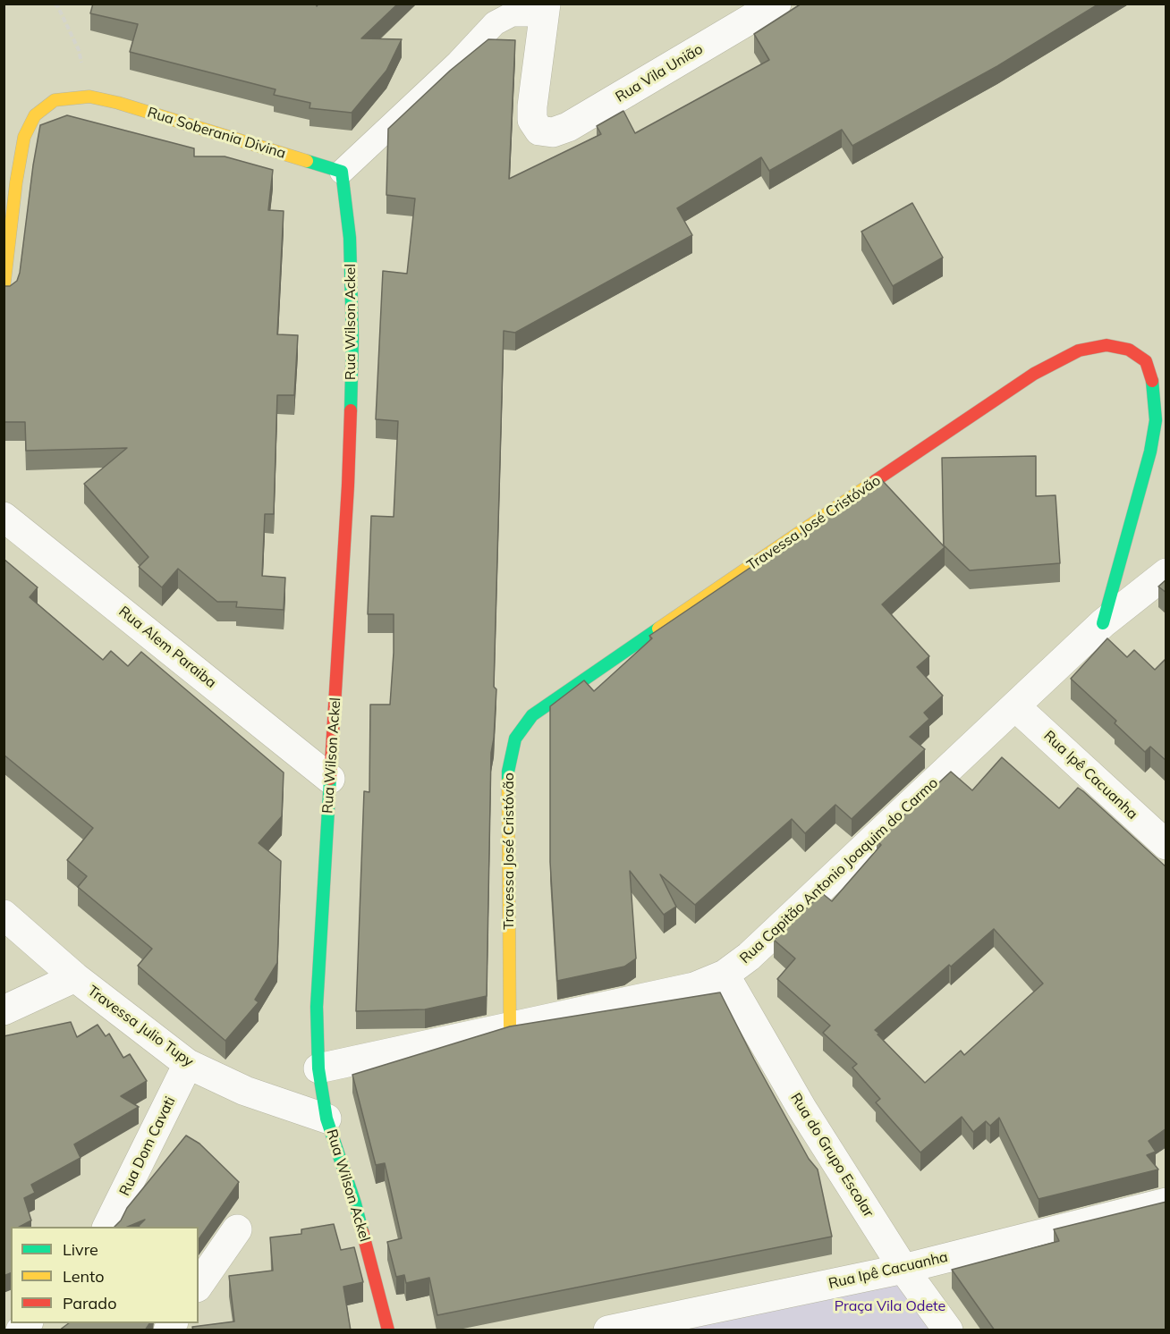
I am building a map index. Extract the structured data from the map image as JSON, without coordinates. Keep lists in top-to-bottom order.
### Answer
{
  "streets": {
    "street": [
      "Rua Vila União",
      "Rua Soberania Divina",
      "Rua Wilson Ackel",
      "Travessa José Cristóvão",
      "Rua Alem Paraiba",
      "Rua Ipê Cacuanha",
      "Rua Capitão Antonio Joaquim do Carmo",
      "Travessa Julio Tupy",
      "Rua Dom Cavati",
      "Rua do Grupo Escolar"
    ]
  },
  "crossings": [
    ["Rua Soberania Divina", "Rua Wilson Ackel"],
    ["Rua Wilson Ackel", "Rua Alem Paraiba"],
    ["Rua Wilson Ackel", "Rua Capitão Antonio Joaquim do Carmo"],
    ["Rua Wilson Ackel", "Travessa Julio Tupy"],
    ["Travessa José Cristóvão", "Rua Capitão Antonio Joaquim do Carmo"],
    ["Rua Ipê Cacuanha", "Rua Capitão Antonio Joaquim do Carmo"],
    ["Rua Ipê Cacuanha", "Rua do Grupo Escolar"],
    ["Rua Capitão Antonio Joaquim do Carmo", "Rua do Grupo Escolar"],
    ["Travessa Julio Tupy", "Rua Dom Cavati"]
  ],
  "parks": ["Praça Vila Odete"],
  "legend": ["Livre", "Lento", "Parado"]
}
